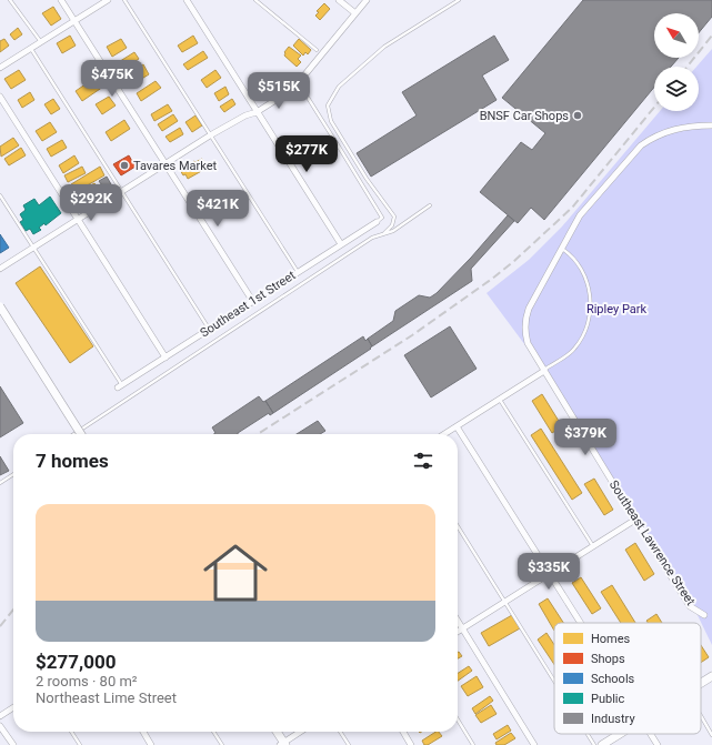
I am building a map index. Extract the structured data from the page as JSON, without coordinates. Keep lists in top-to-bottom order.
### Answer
{
  "streets": {
    "street": ["Southeast 1st Street", "Southeast Lawrence Street"]
  },
  "parks": ["Ripley Park"],
  "places": ["BNSF Car Shops", "Tavares Market"],
  "legend": [
    "Homes",
    "Shops",
    "Schools",
    "Public",
    "Industry"
  ],
  "north": "top left",
  "page": {
    "price": [
      "$475K",
      "$515K",
      "$277K",
      "$292K",
      "$421K",
      "$379K",
      "$335K"
    ],
    "heading": "7 homes",
    "list": [
      {
        "name": "$277,000",
        "note": "2 rooms · 80 m² · Northeast Lime Street"
      }
    ]
  }
}
